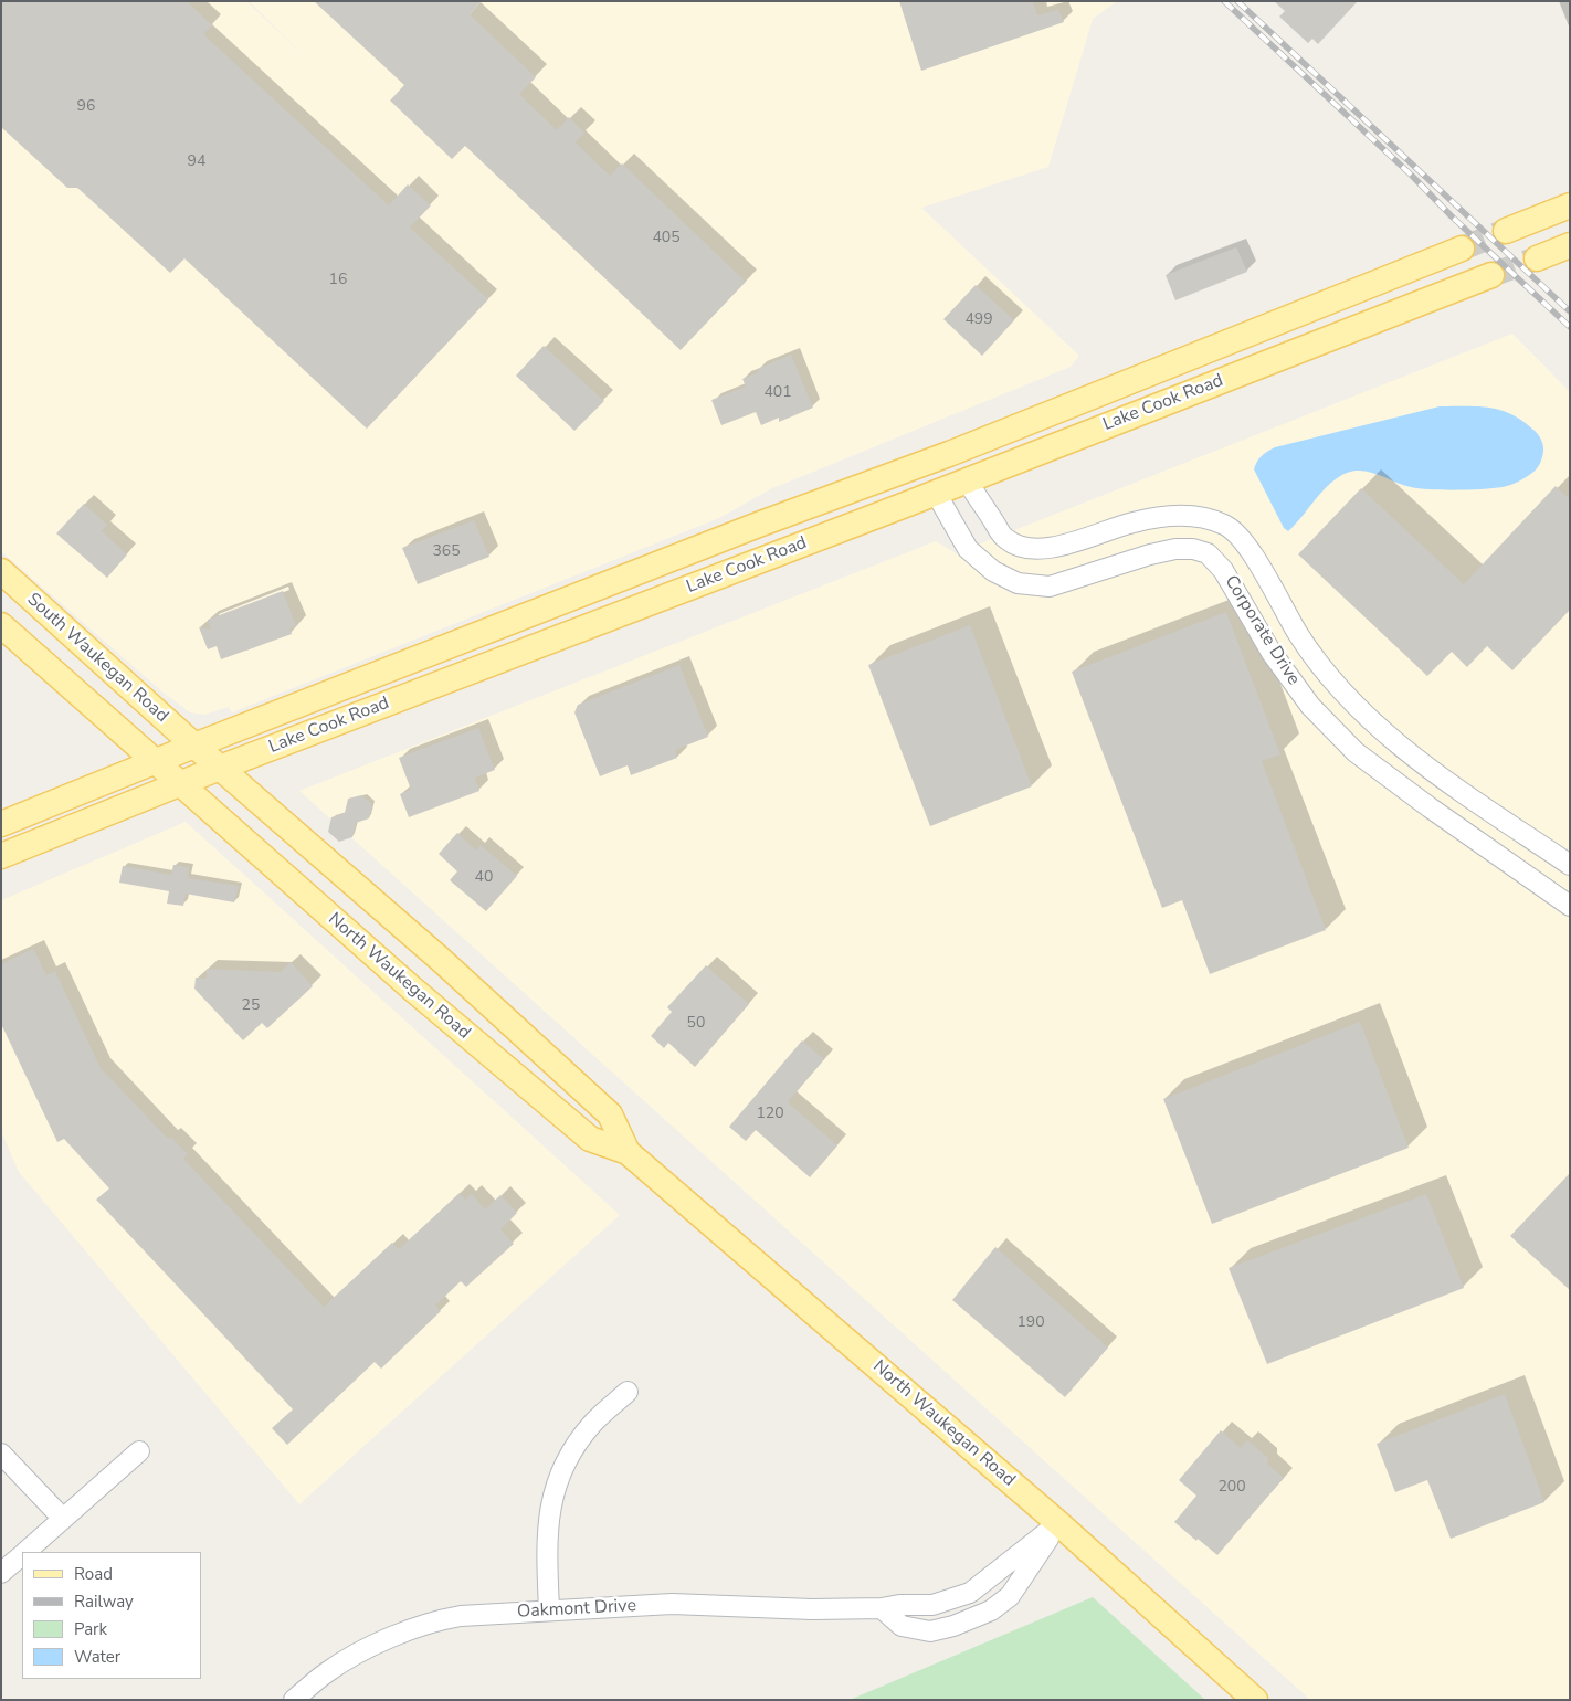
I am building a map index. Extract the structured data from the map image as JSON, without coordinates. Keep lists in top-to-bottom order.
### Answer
{
  "streets": {
    "main road": ["Lake Cook Road", "South Waukegan Road", "North Waukegan Road"],
    "street": ["Corporate Drive", "Oakmont Drive"]
  },
  "crossings": [
    ["Lake Cook Road", "Corporate Drive"],
    ["Lake Cook Road", "South Waukegan Road"],
    ["Lake Cook Road", "North Waukegan Road"],
    ["South Waukegan Road", "North Waukegan Road"],
    ["North Waukegan Road", "Oakmont Drive"]
  ],
  "house_numbers": [
    "96",
    "94",
    "405",
    "16",
    "499",
    "401",
    "365",
    "40",
    "25",
    "50",
    "120",
    "190",
    "200"
  ],
  "legend": [
    "Road",
    "Railway",
    "Park",
    "Water"
  ]
}
